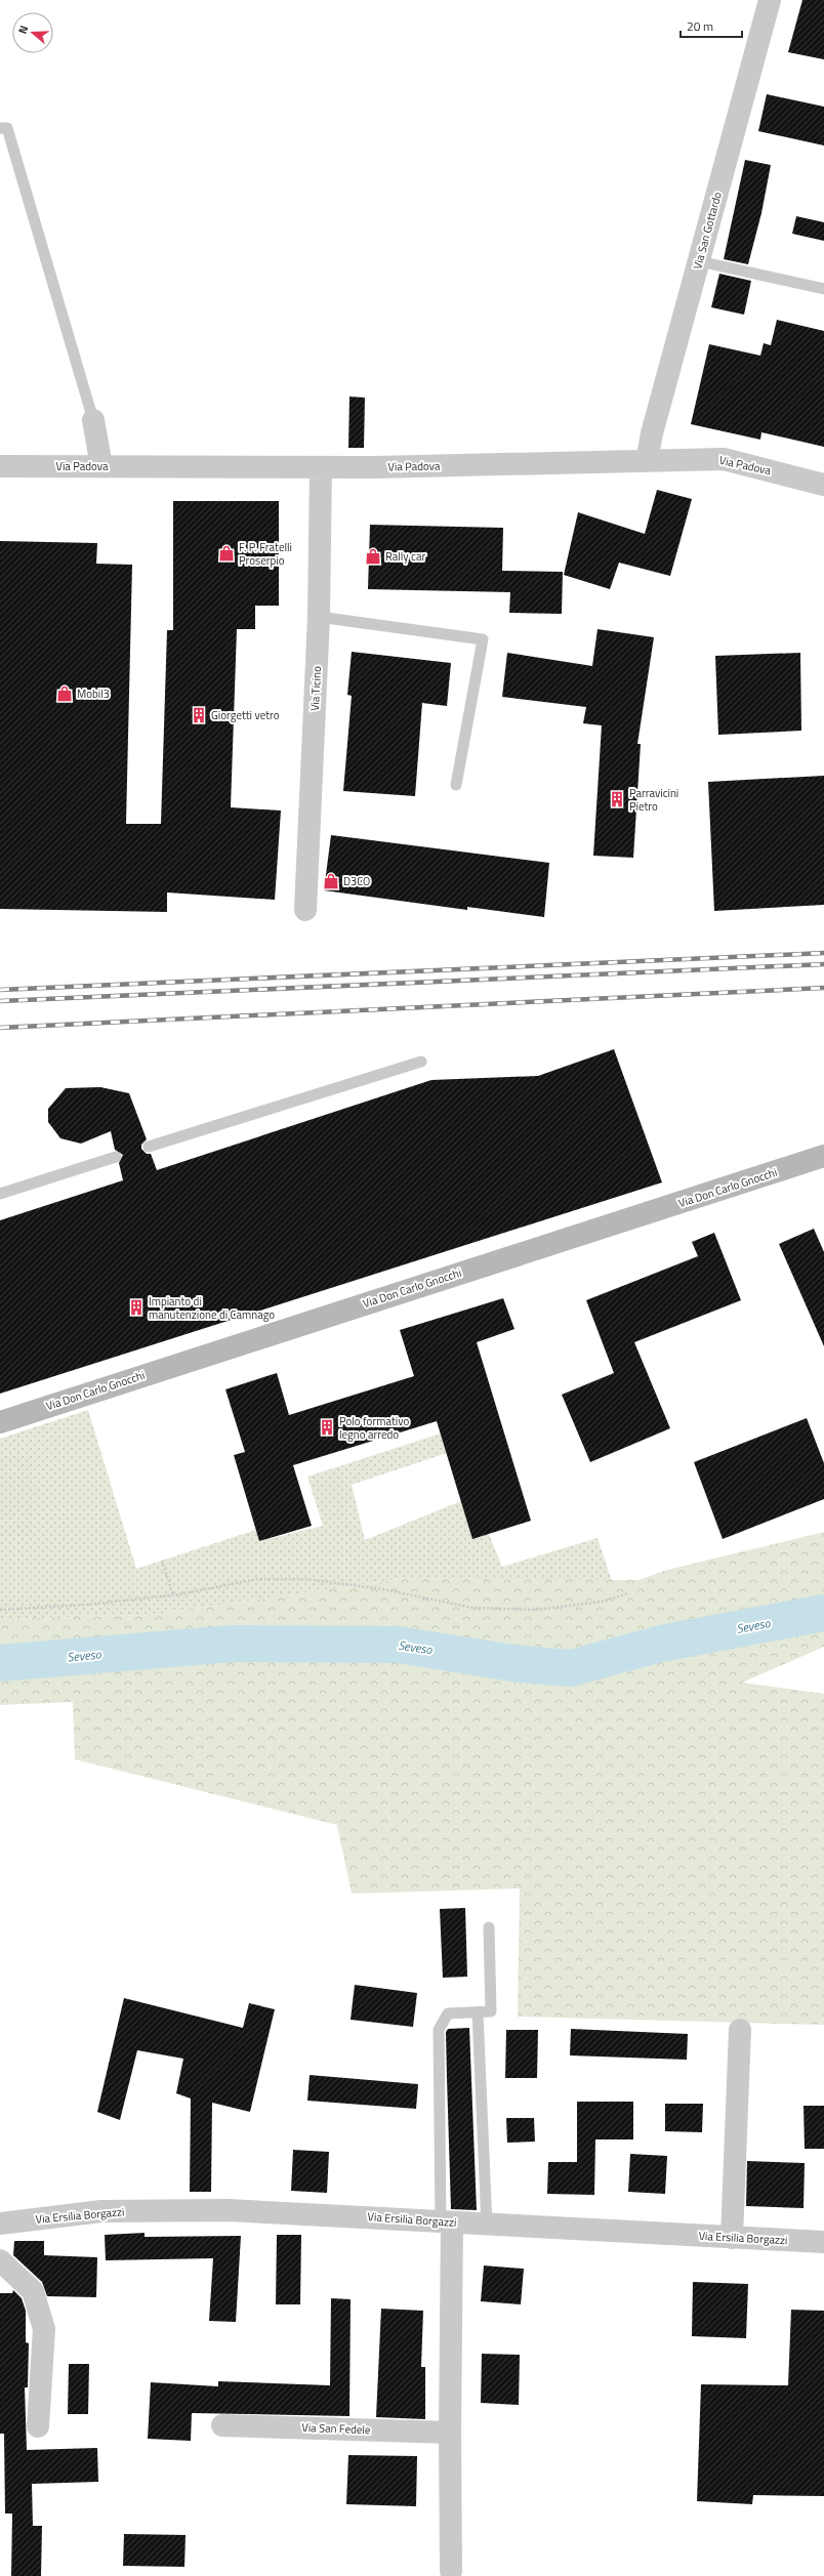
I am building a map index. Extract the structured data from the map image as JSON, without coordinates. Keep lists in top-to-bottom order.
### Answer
{
  "streets": {
    "street": [
      "Via San Gottardo",
      "Via Padova",
      "Via Ticino",
      "Via Don Carlo Gnocchi",
      "Via Ersilia Borgazzi",
      "Via San Fedele"
    ]
  },
  "crossings": [
    ["Via San Gottardo", "Via Padova"],
    ["Via Padova", "Via Ticino"]
  ],
  "water": ["Seveso"],
  "places": {
    "shop": [
      "F. P. Fratelli Proserpio",
      "Rally car",
      "Mobil3",
      "D3CO"
    ],
    "building": [
      "Giorgetti vetro",
      "Parravicini Pietro",
      "Impianto di manutenzione di Camnago",
      "Polo formativo legno arredo"
    ]
  },
  "scale_bar": "20 m",
  "north": "left"
}
